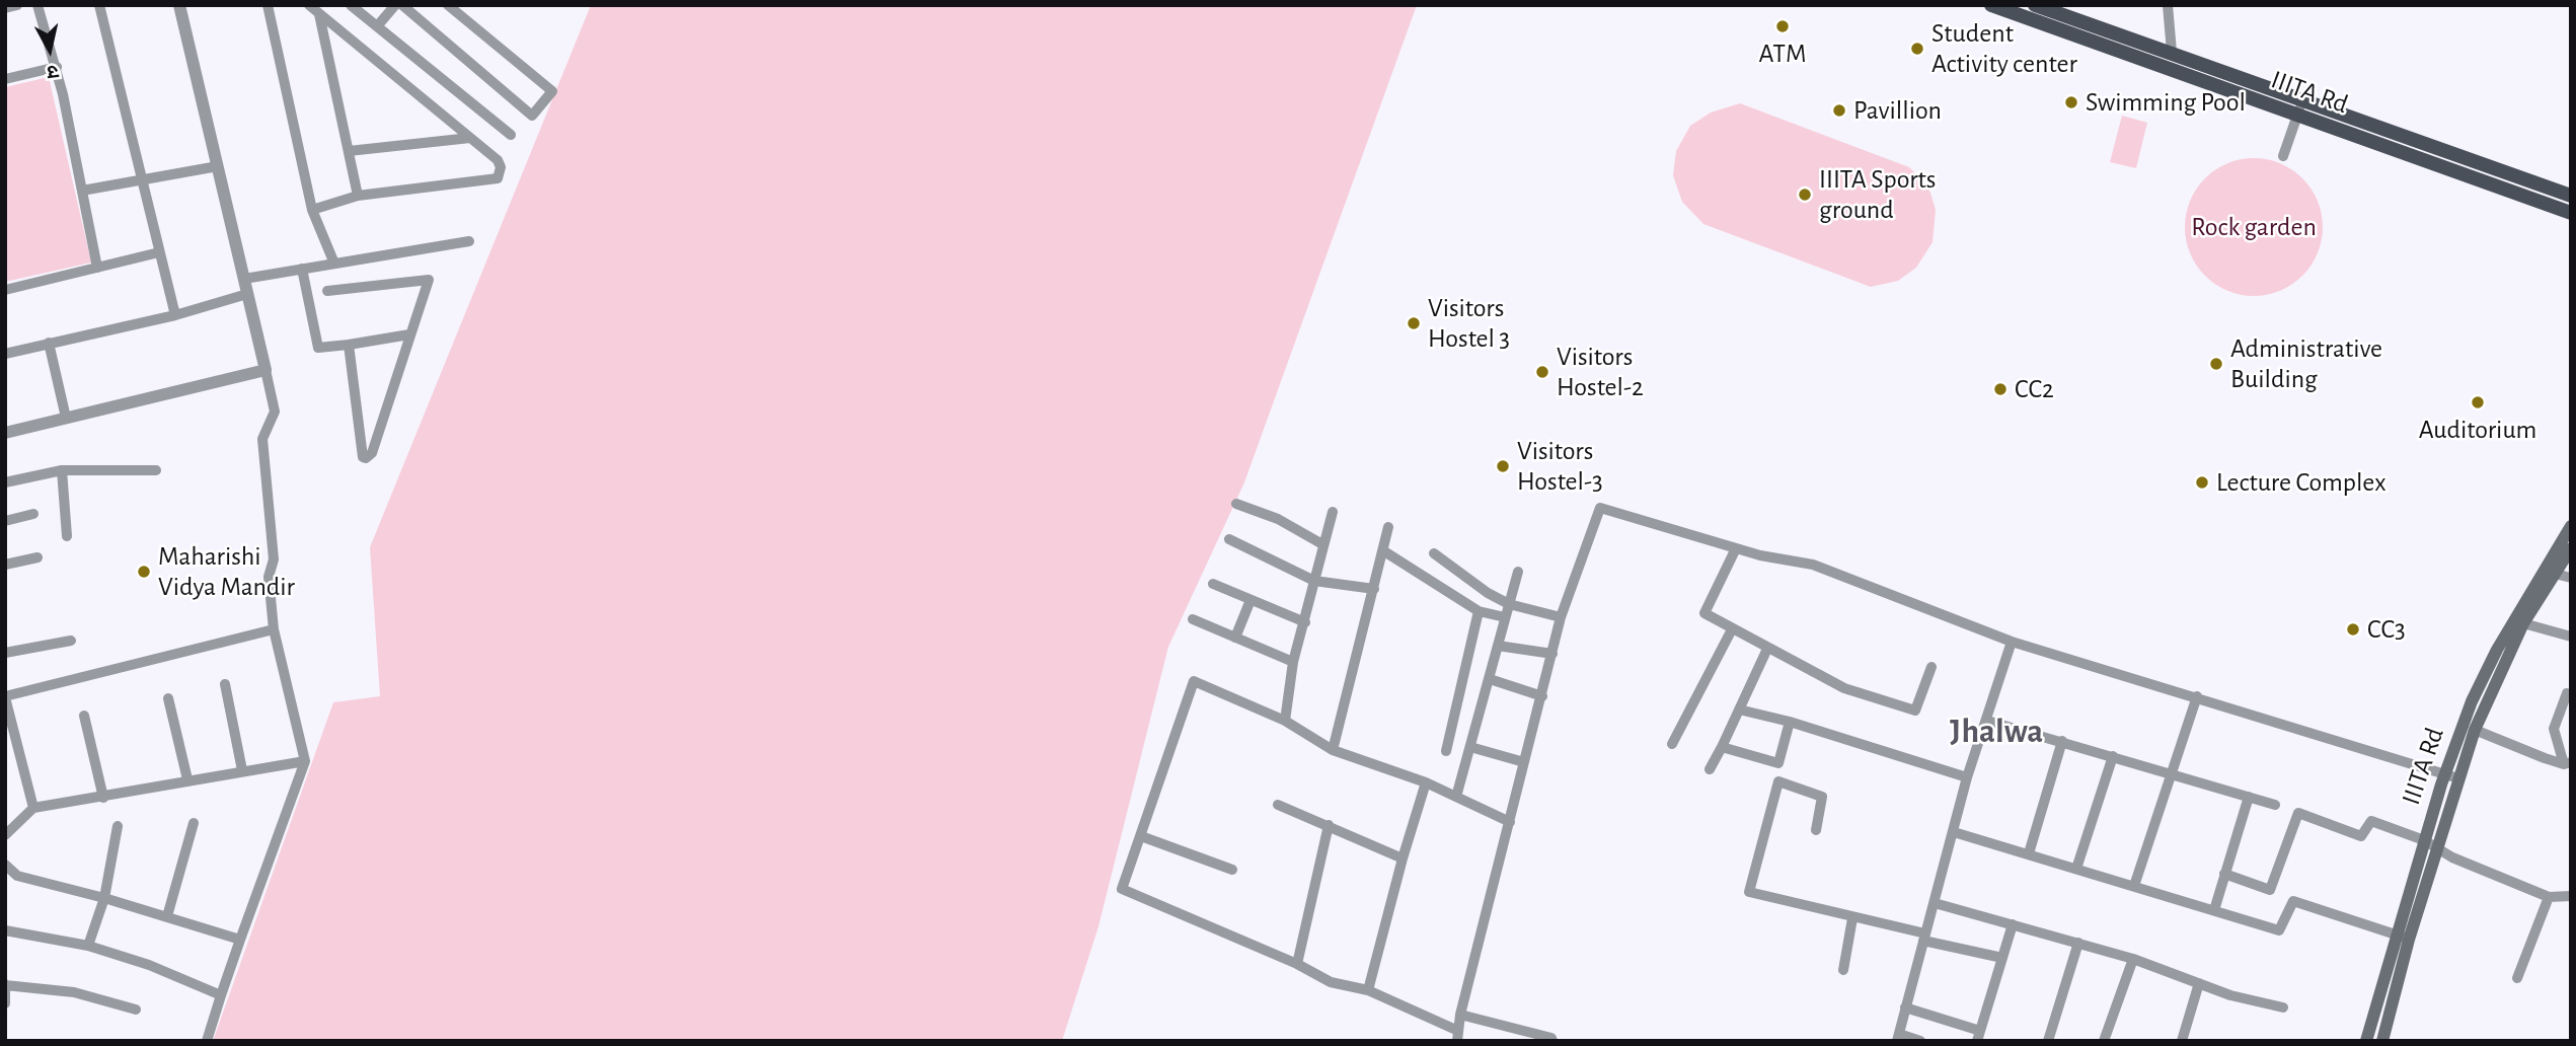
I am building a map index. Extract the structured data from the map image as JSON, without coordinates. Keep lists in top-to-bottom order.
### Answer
{
  "streets": {
    "main road": ["IIITA Rd"]
  },
  "districts": ["Jhalwa"],
  "parks": ["Rock garden"],
  "places": [
    "ATM",
    "Student Activity center",
    "Swimming Pool",
    "Pavillion",
    "IIITA Sports ground",
    "Visitors Hostel 3",
    "Administrative Building",
    "Visitors Hostel-2",
    "CC2",
    "Auditorium",
    "Visitors Hostel-3",
    "Lecture Complex",
    "Maharishi Vidya Mandir",
    "CC3"
  ],
  "north": "bottom"
}
